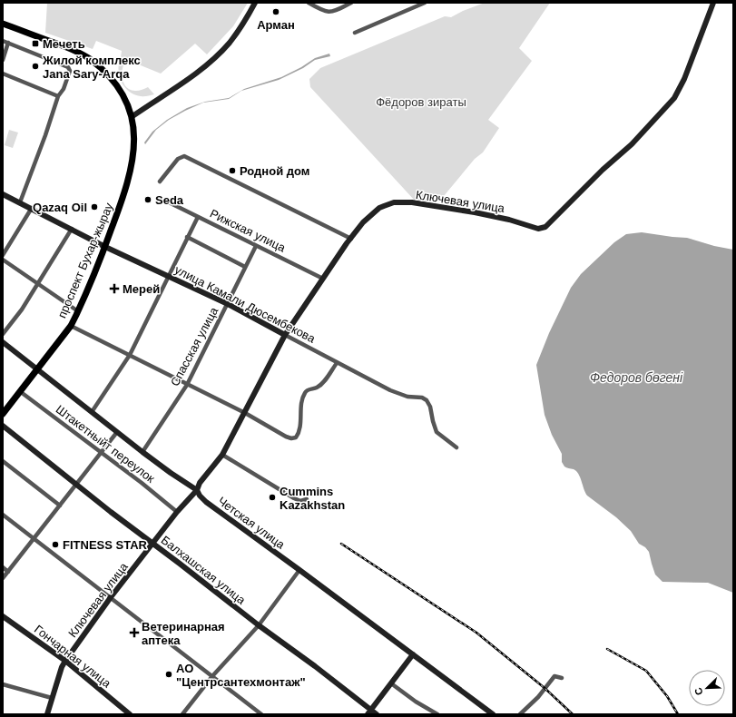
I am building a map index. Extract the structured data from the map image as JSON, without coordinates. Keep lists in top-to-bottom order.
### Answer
{
  "streets": {
    "main road": ["проспект Бухар-жырау"],
    "street": [
      "Ключевая улица",
      "Рижская улица",
      "улица Камали Дюсембекова",
      "Спасская улица",
      "Штакетныйт переулок",
      "Четская улица",
      "Балхашская улица",
      "Гончарная улица"
    ]
  },
  "crossings": [
    ["Ключевая улица", "Рижская улица"],
    ["Ключевая улица", "улица Камали Дюсембекова"],
    ["Ключевая улица", "Штакетныйт переулок"],
    ["Ключевая улица", "Четская улица"],
    ["Ключевая улица", "Балхашская улица"],
    ["Ключевая улица", "Гончарная улица"],
    ["Рижская улица", "Спасская улица"],
    ["проспект Бухар-жырау", "улица Камали Дюсембекова"],
    ["проспект Бухар-жырау", "Штакетныйт переулок"],
    ["проспект Бухар-жырау", "Четская улица"],
    ["улица Камали Дюсембекова", "Спасская улица"],
    ["Спасская улица", "Четская улица"]
  ],
  "water": ["Федоров бөгені"],
  "parks": ["Фёдоров зираты"],
  "places": {
    "other": [
      "Арман",
      "Жилой комплекс Jana Sary-Arqa",
      "Родной дом",
      "Seda",
      "Qazaq Oil",
      "Cummins Kazakhstan",
      "FITNESS STAR",
      "АО \"Центрсантехмонтаж\""
    ],
    "transit": ["Мечеть"],
    "health": ["Мерей", "Ветеринарная аптека"]
  },
  "north": "bottom left"
}
